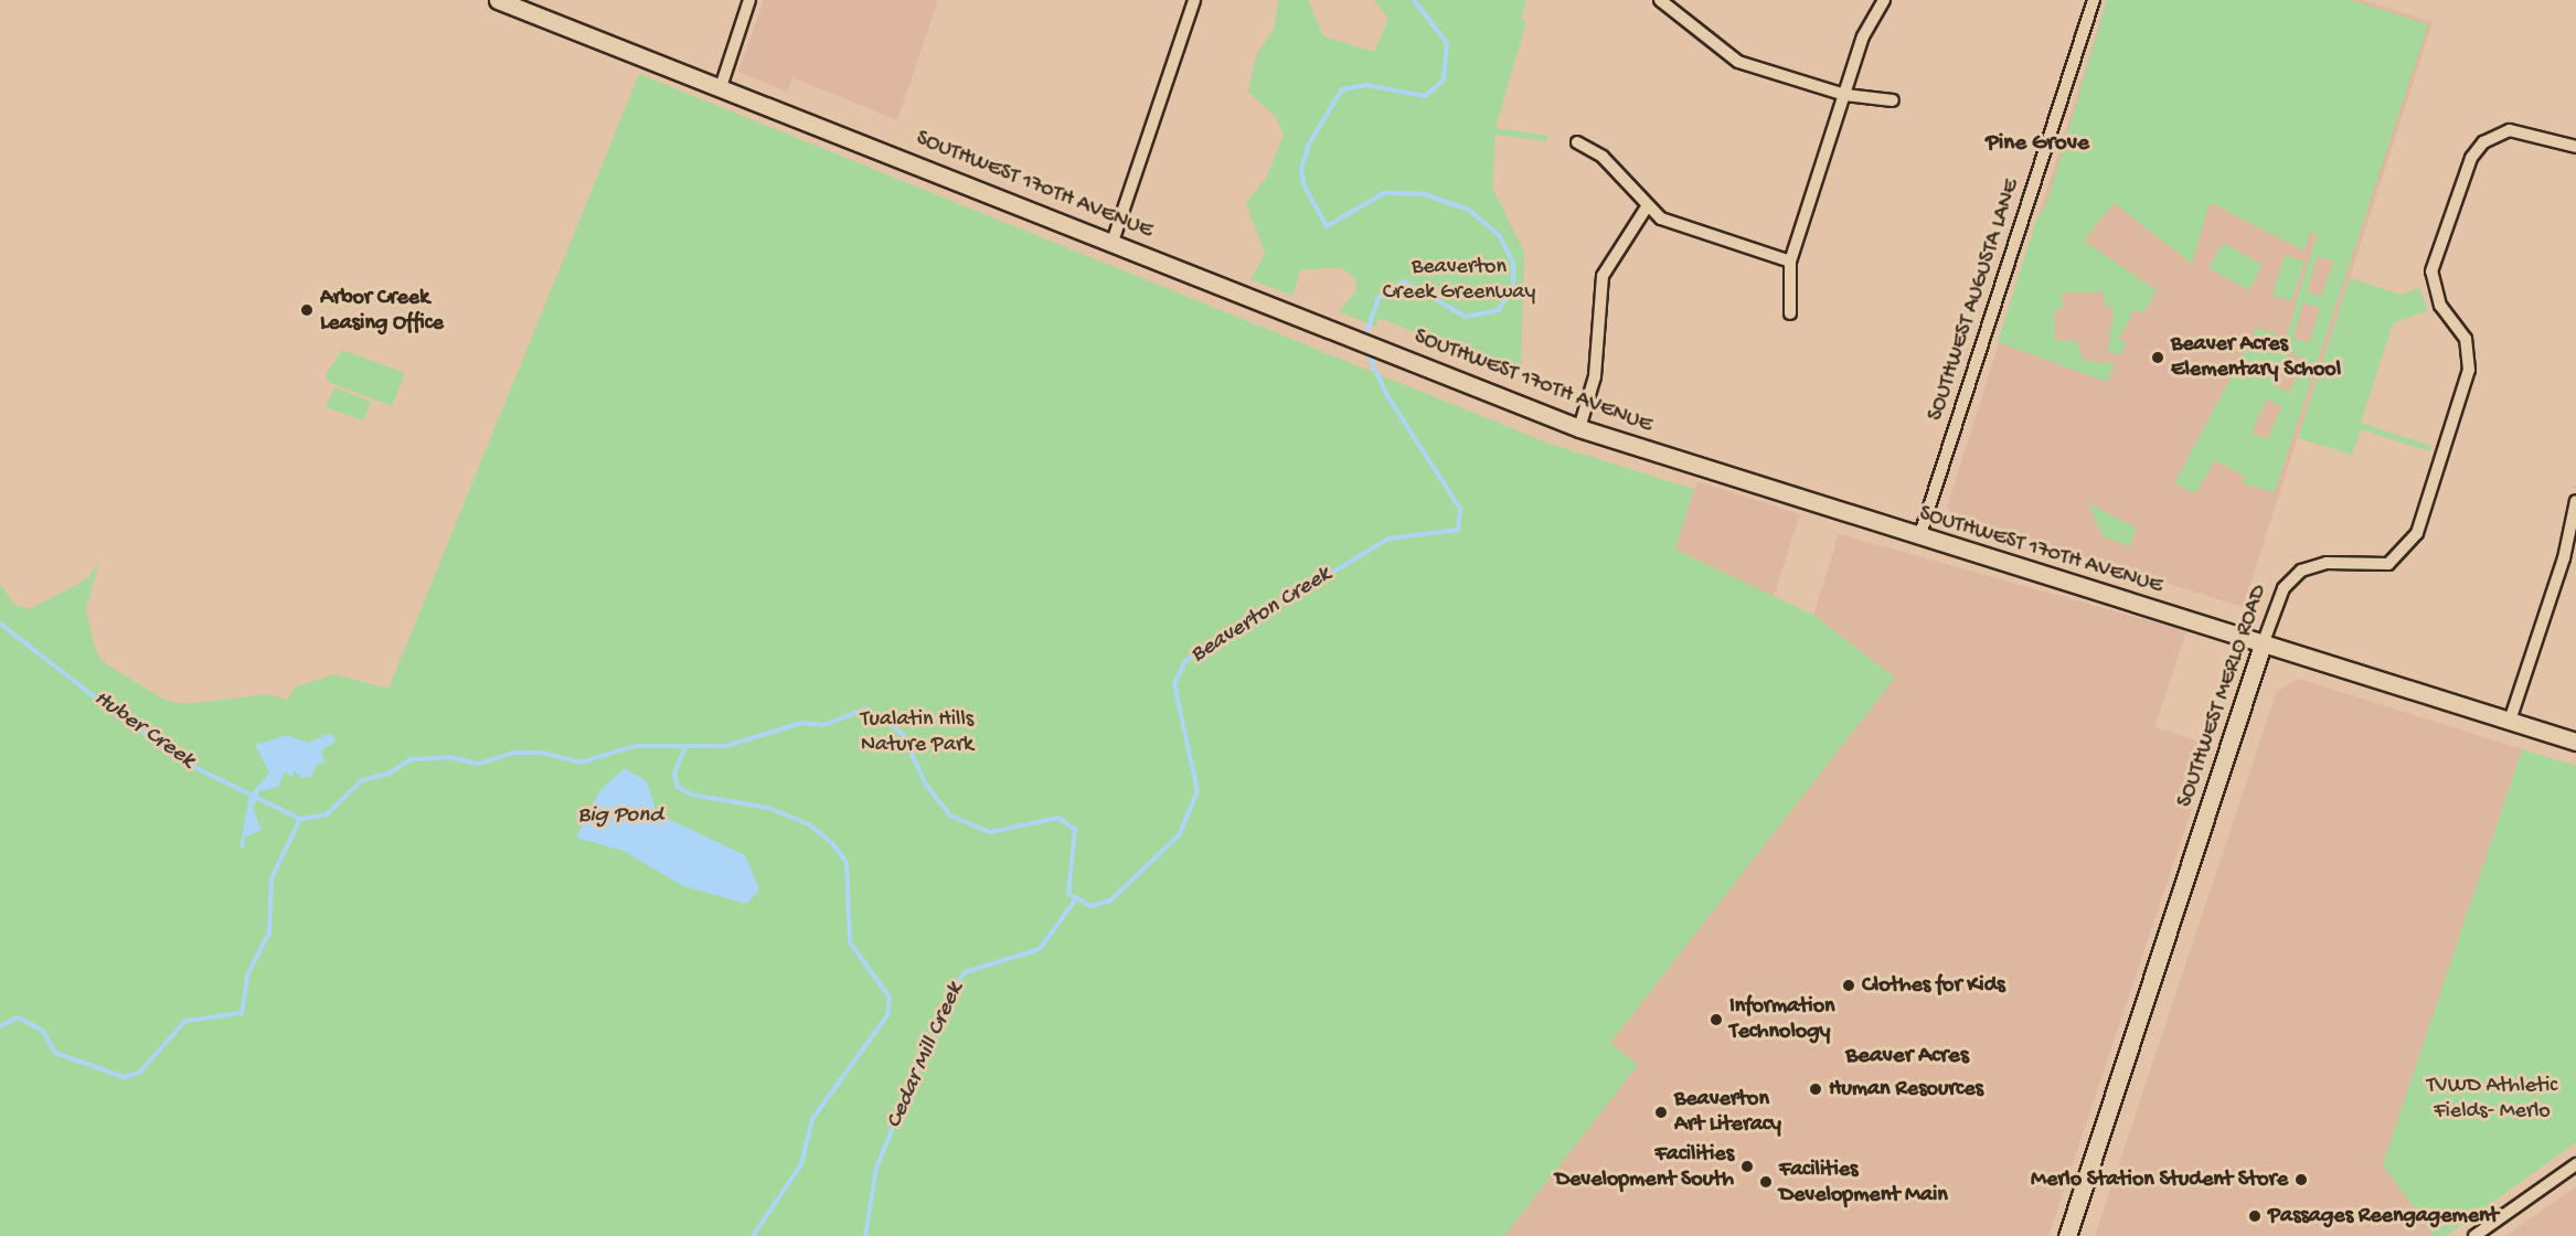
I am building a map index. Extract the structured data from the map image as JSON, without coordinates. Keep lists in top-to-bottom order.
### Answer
{
  "streets": {
    "main road": ["SOUTHWEST 170TH AVENUE", "SOUTHWEST MERLO ROAD"],
    "street": ["SOUTHWEST AUGUSTA LANE"]
  },
  "crossings": [
    ["SOUTHWEST 170TH AVENUE", "SOUTHWEST AUGUSTA LANE"],
    ["SOUTHWEST 170TH AVENUE", "SOUTHWEST MERLO ROAD"]
  ],
  "districts": ["Pine Grove", "Beaver Acres"],
  "water": [
    "Beaverton Creek",
    "Huber Creek",
    "Big Pond",
    "Cedar Mill Creek"
  ],
  "parks": ["Beaverton Creek Greenway", "Tualatin Hills Nature Park", "TVWD Athletic Fields- Merlo"],
  "places": [
    "Arbor Creek Leasing Office",
    "Beaver Acres Elementary School",
    "Clothes for Kids",
    "Information Technology",
    "Human Resources",
    "Beaverton Art Literacy",
    "Facilities Development South",
    "Merlo Station Student Store",
    "Facilities Development Main",
    "Passages Reengagement"
  ]
}
